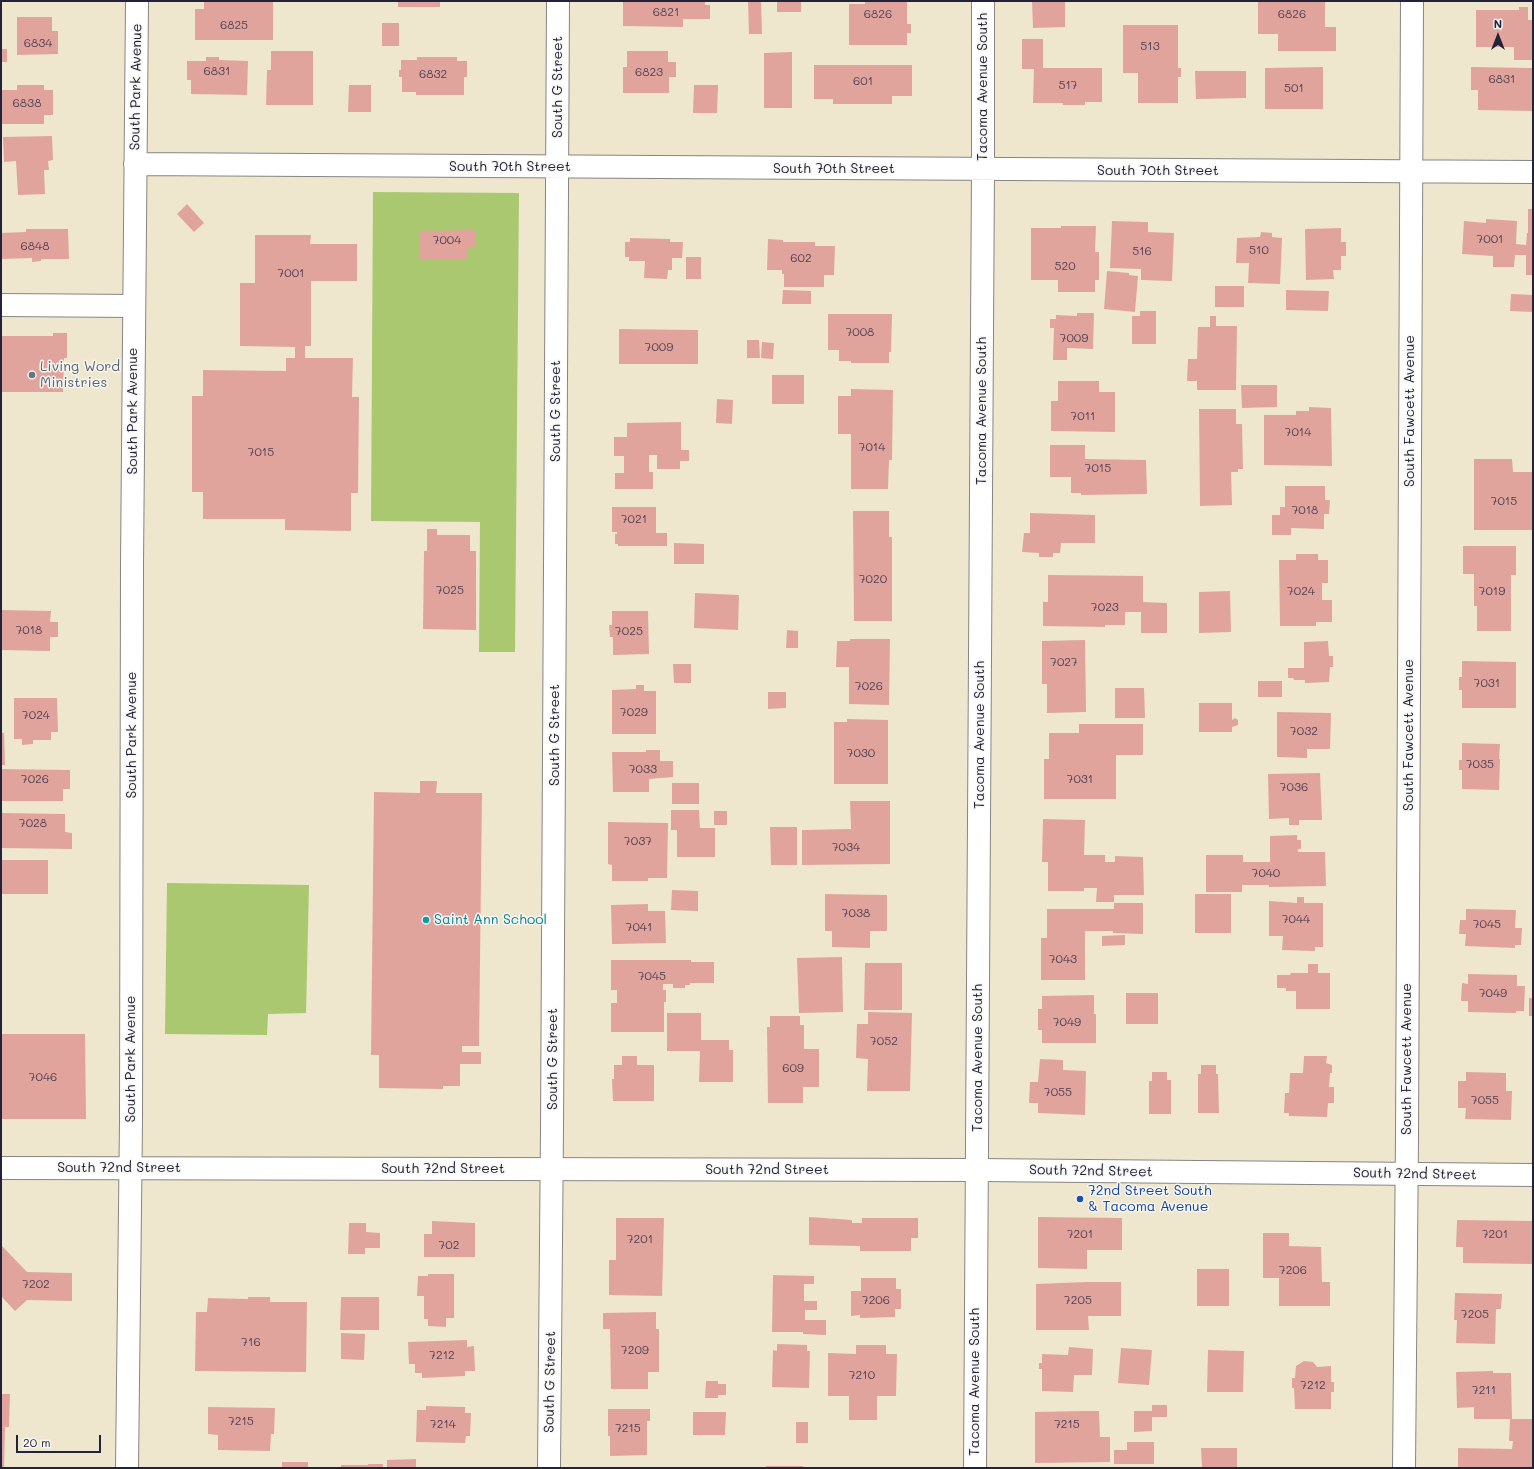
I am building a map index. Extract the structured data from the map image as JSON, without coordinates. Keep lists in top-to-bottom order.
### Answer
{
  "streets": {
    "street": [
      "South Park Avenue",
      "South G Street",
      "Tacoma Avenue South",
      "South 70th Street",
      "South Fawcett Avenue",
      "South 72nd Street"
    ]
  },
  "crossings": [
    ["South Park Avenue", "South 70th Street"],
    ["South Park Avenue", "South 72nd Street"],
    ["South G Street", "South 70th Street"],
    ["South G Street", "South 72nd Street"],
    ["Tacoma Avenue South", "South 70th Street"],
    ["Tacoma Avenue South", "South 72nd Street"],
    ["South 70th Street", "South Fawcett Avenue"],
    ["South Fawcett Avenue", "South 72nd Street"]
  ],
  "places": ["Living Word Ministries", "Saint Ann School", "72nd Street South & Tacoma Avenue"],
  "house_numbers": [
    "6821",
    "6826",
    "6826",
    "6825",
    "6834",
    "513",
    "6831",
    "6823",
    "6832",
    "6831",
    "601",
    "517",
    "501",
    "6838",
    "7001",
    "7004",
    "6848",
    "510",
    "516",
    "602",
    "520",
    "7001",
    "7008",
    "7009",
    "7009",
    "7011",
    "7014",
    "7014",
    "7015",
    "7015",
    "7015",
    "7018",
    "7021",
    "7020",
    "7025",
    "7024",
    "7019",
    "7023",
    "7018",
    "7025",
    "7027",
    "7031",
    "7026",
    "7029",
    "7024",
    "7032",
    "7030",
    "7035",
    "7033",
    "7026",
    "7031",
    "7036",
    "7028",
    "7037",
    "7034",
    "7040",
    "7038",
    "7044",
    "7045",
    "7041",
    "7043",
    "7045",
    "7049",
    "7049",
    "7052",
    "609",
    "7046",
    "7055",
    "7055",
    "7201",
    "7201",
    "7201",
    "702",
    "7206",
    "7202",
    "7206",
    "7205",
    "7205",
    "716",
    "7209",
    "7212",
    "7210",
    "7212",
    "7211",
    "7215",
    "7214",
    "7215",
    "7215"
  ],
  "scale_bar": "20 m",
  "north": "top"
}
